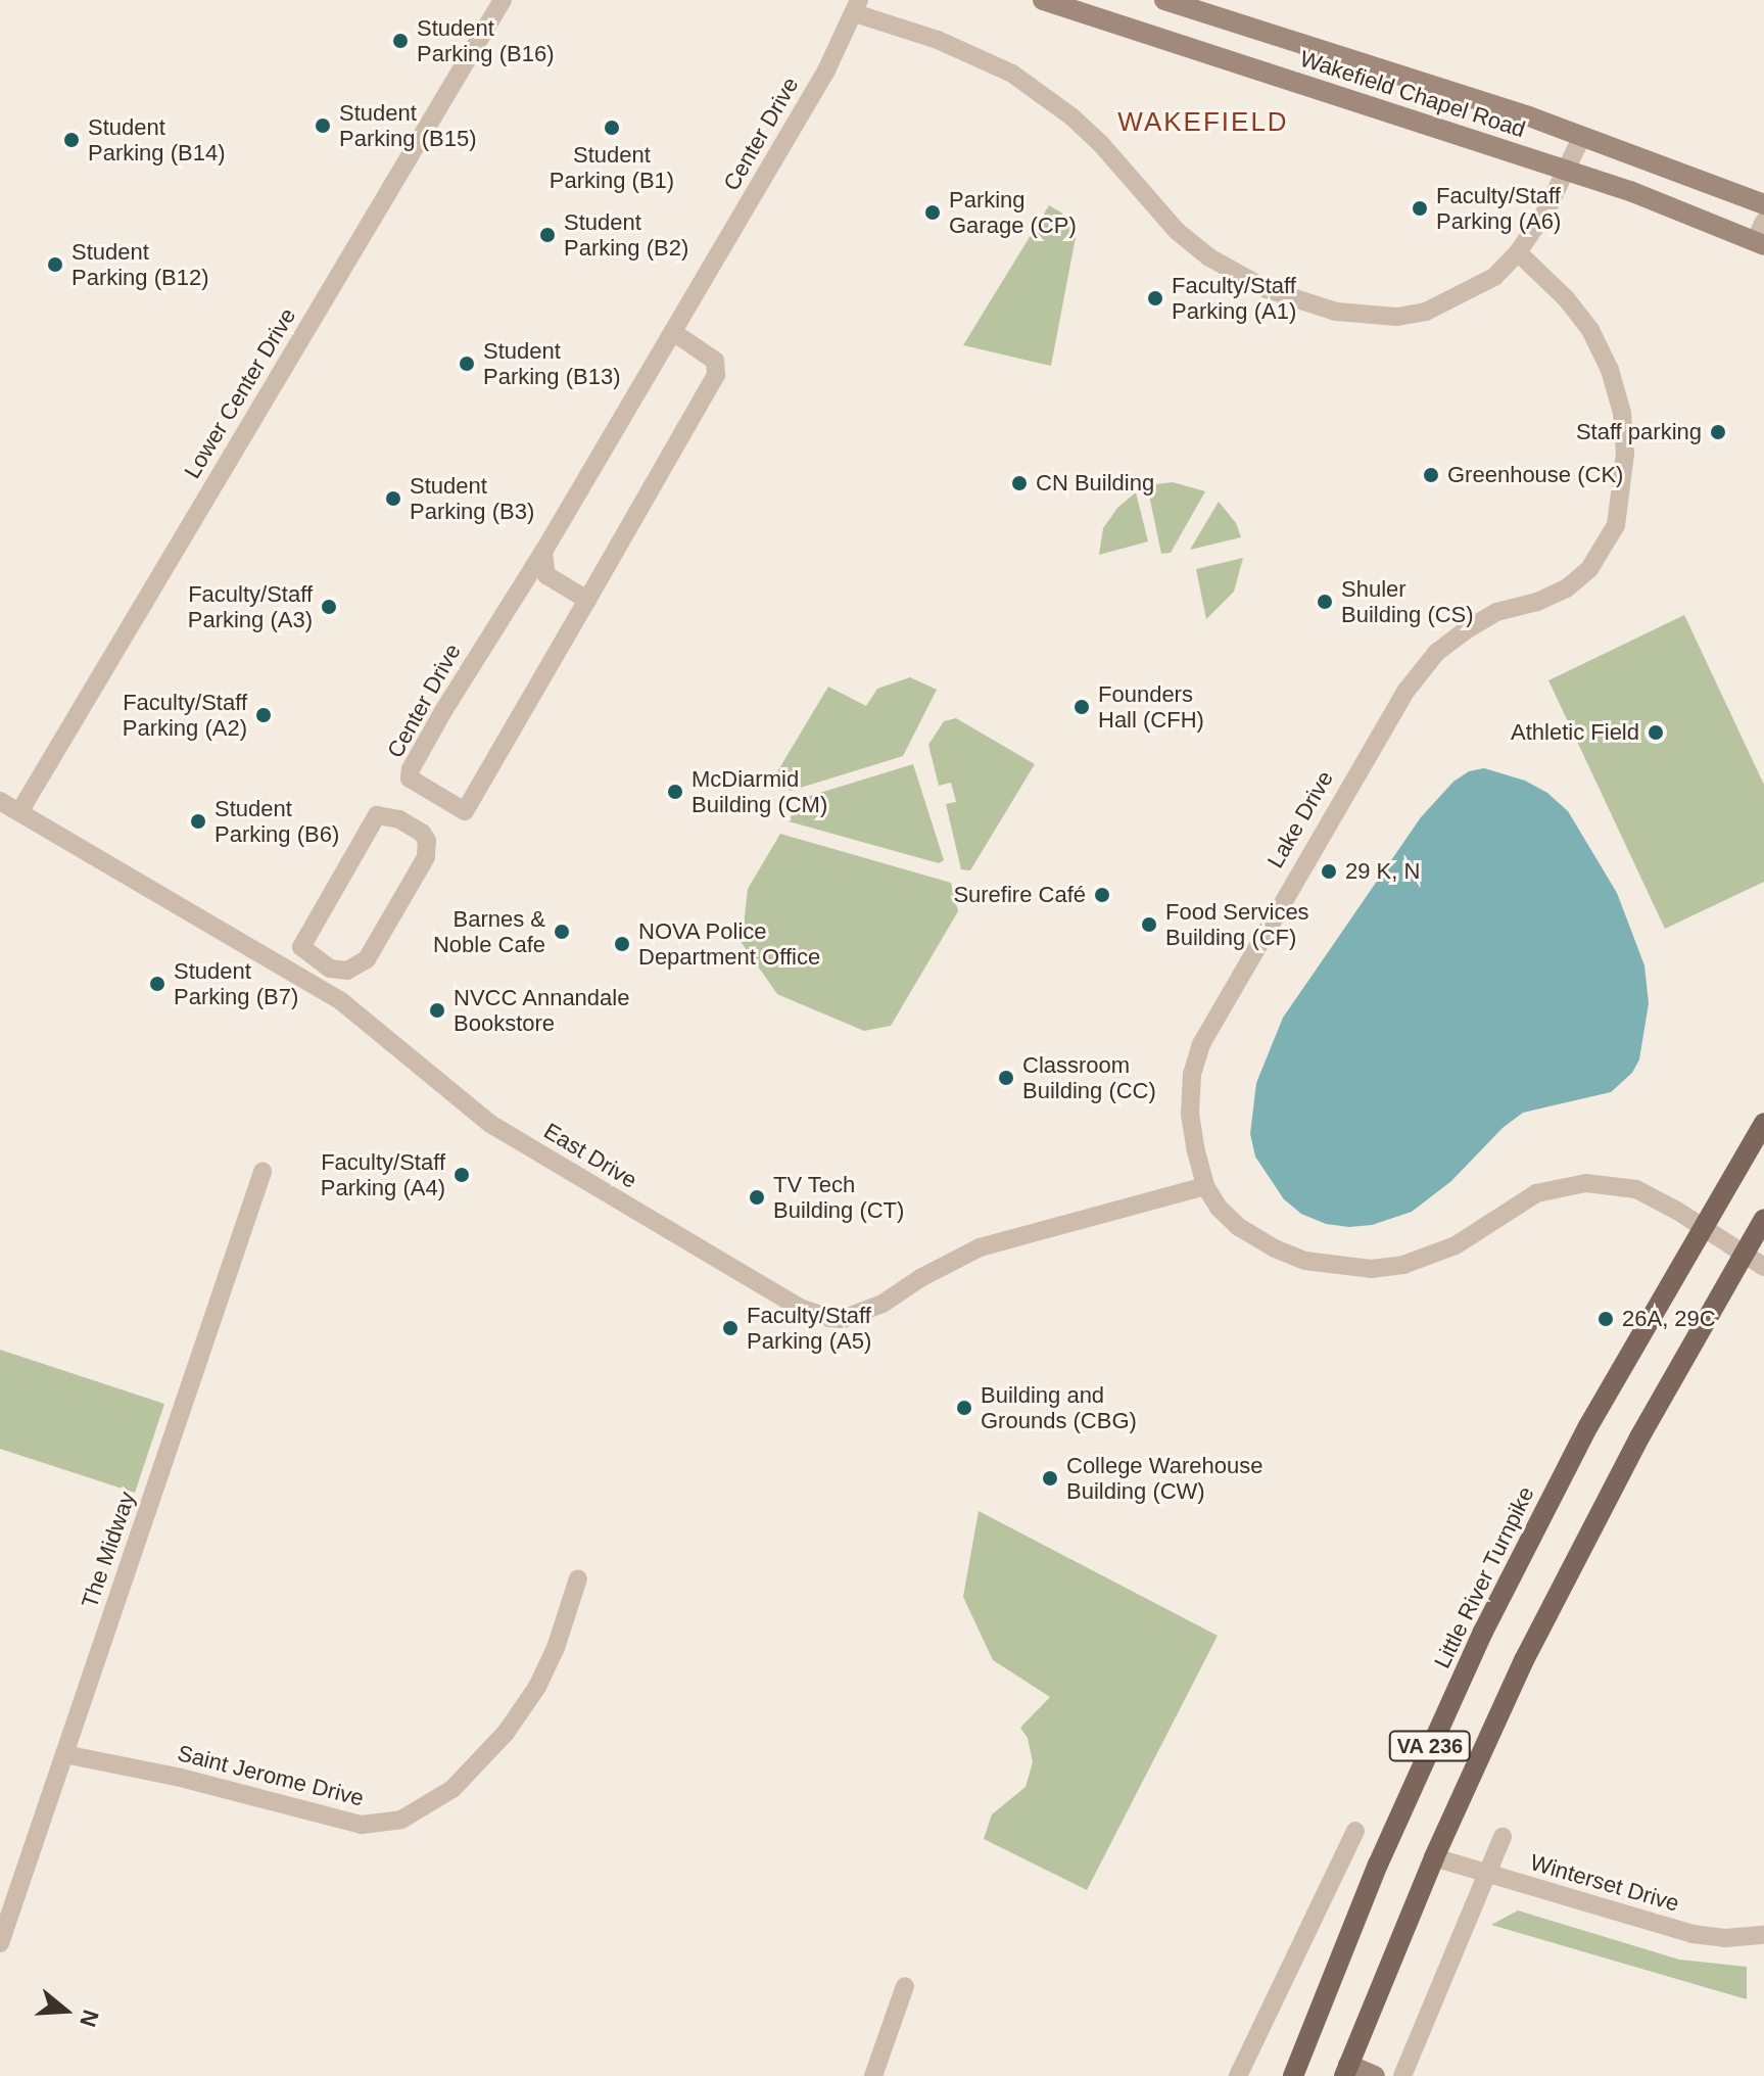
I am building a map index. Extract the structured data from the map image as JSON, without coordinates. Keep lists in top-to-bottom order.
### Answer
{
  "streets": {
    "main road": ["Wakefield Chapel Road", "Little River Turnpike", "VA 236"],
    "street": [
      "Center Drive",
      "Lower Center Drive",
      "Lake Drive",
      "East Drive",
      "The Midway",
      "Saint Jerome Drive",
      "Winterset Drive"
    ]
  },
  "crossings": [
    ["Lower Center Drive", "East Drive"],
    ["Lake Drive", "East Drive"],
    ["Lake Drive", "Little River Turnpike"],
    ["Lake Drive", "VA 236"],
    ["The Midway", "Saint Jerome Drive"],
    ["VA 236", "Winterset Drive"]
  ],
  "districts": ["WAKEFIELD"],
  "places": [
    "Student Parking (B16)",
    "Student Parking (B15)",
    "Student Parking (B1)",
    "Student Parking (B14)",
    "Faculty/Staff Parking (A6)",
    "Parking Garage (CP)",
    "Student Parking (B2)",
    "Student Parking (B12)",
    "Faculty/Staff Parking (A1)",
    "Student Parking (B13)",
    "Staff parking",
    "Greenhouse (CK)",
    "CN Building",
    "Student Parking (B3)",
    "Shuler Building (CS)",
    "Faculty/Staff Parking (A3)",
    "Founders Hall (CFH)",
    "Faculty/Staff Parking (A2)",
    "Athletic Field",
    "McDiarmid Building (CM)",
    "Student Parking (B6)",
    "29 K, N",
    "Surefire Café",
    "Food Services Building (CF)",
    "Barnes & Noble Cafe",
    "NOVA Police Department Office",
    "Student Parking (B7)",
    "NVCC Annandale Bookstore",
    "Classroom Building (CC)",
    "Faculty/Staff Parking (A4)",
    "TV Tech Building (CT)",
    "26A, 29C",
    "Faculty/Staff Parking (A5)",
    "Building and Grounds (CBG)",
    "College Warehouse Building (CW)"
  ],
  "north": "right"
}
